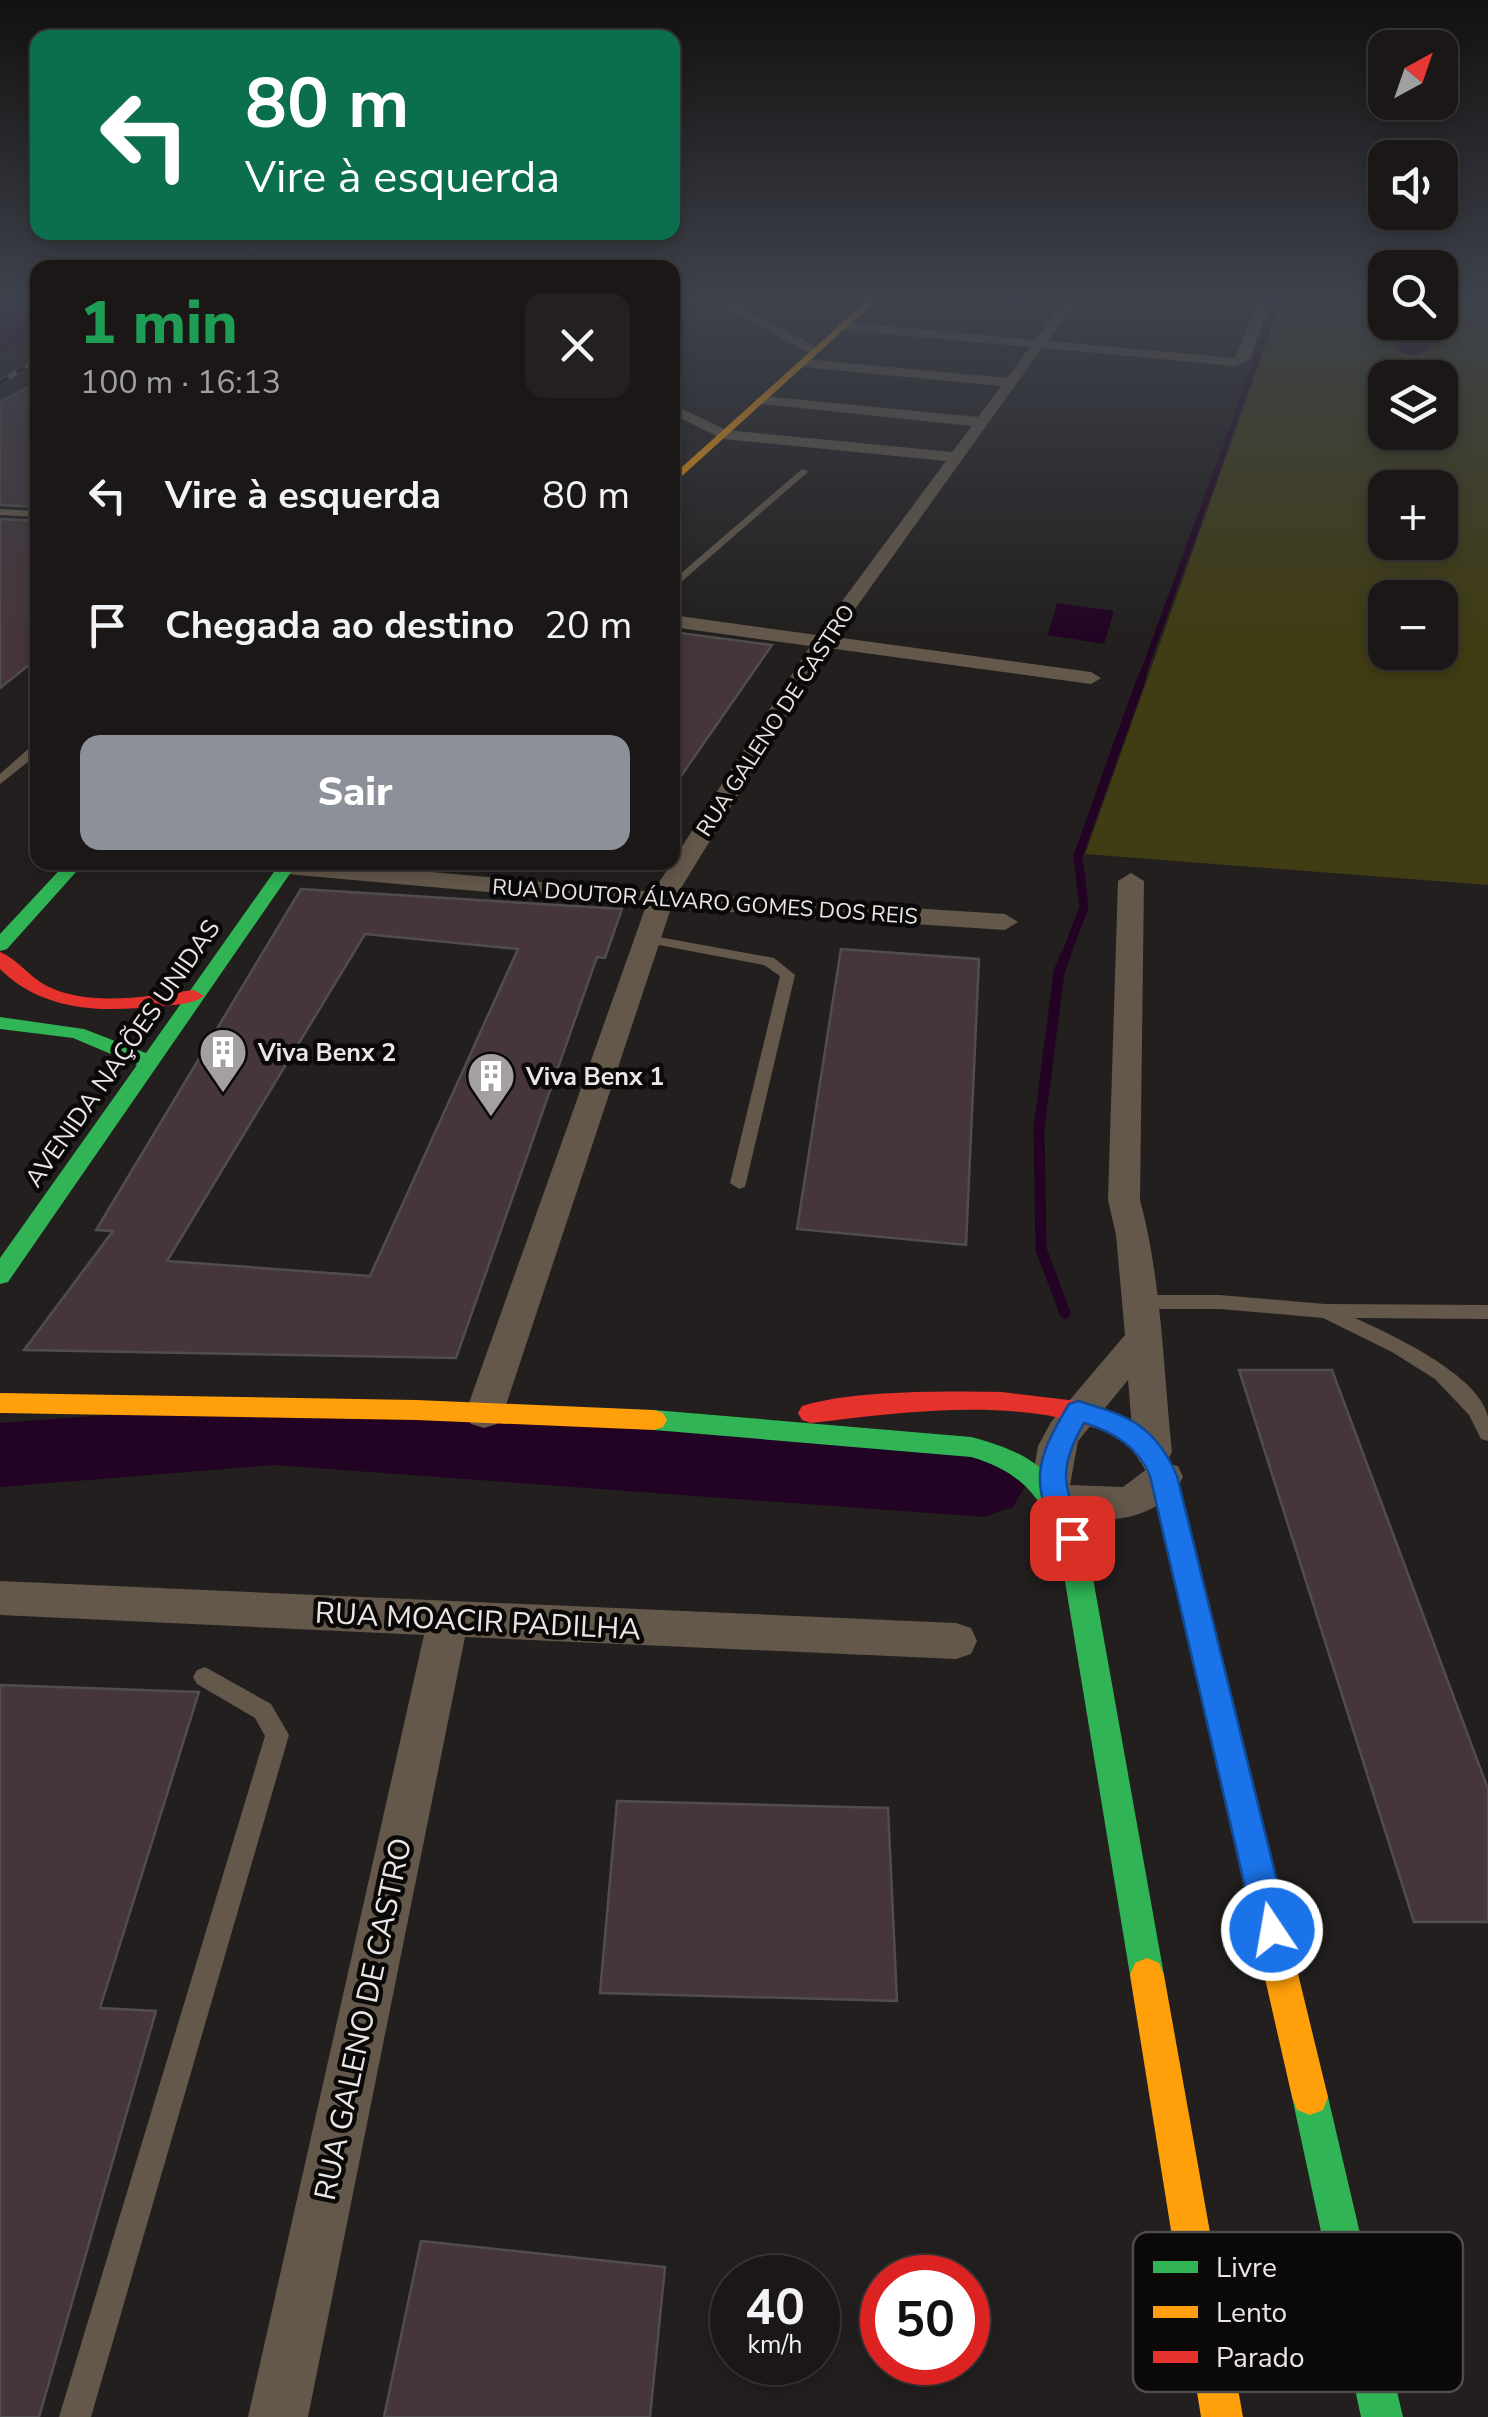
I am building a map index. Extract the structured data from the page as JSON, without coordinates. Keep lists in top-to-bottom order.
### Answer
{
  "streets": {
    "main road": ["AVENIDA NAÇÕES UNIDAS"],
    "street": ["RUA GALENO DE CASTRO", "RUA DOUTOR ÁLVARO GOMES DOS REIS", "RUA MOACIR PADILHA"]
  },
  "crossings": [
    ["RUA GALENO DE CASTRO", "RUA DOUTOR ÁLVARO GOMES DOS REIS"],
    ["RUA GALENO DE CASTRO", "RUA MOACIR PADILHA"]
  ],
  "places": {
    "building": ["Viva Benx 2", "Viva Benx 1"]
  },
  "legend": ["Livre", "Lento", "Parado"],
  "north": "top right",
  "page": {
    "map_buttons": ["+", "−"],
    "turn": ["80 m", "Vire à esquerda"],
    "heading": ["1 min", "100 m · 16:13"],
    "list": [
      {
        "name": "Vire à esquerda",
        "value": "80 m"
      },
      {
        "name": "Chegada ao destino",
        "value": "20 m"
      }
    ],
    "buttons": "Sair",
    "speed": "40 km/h",
    "limit": "50"
  }
}
